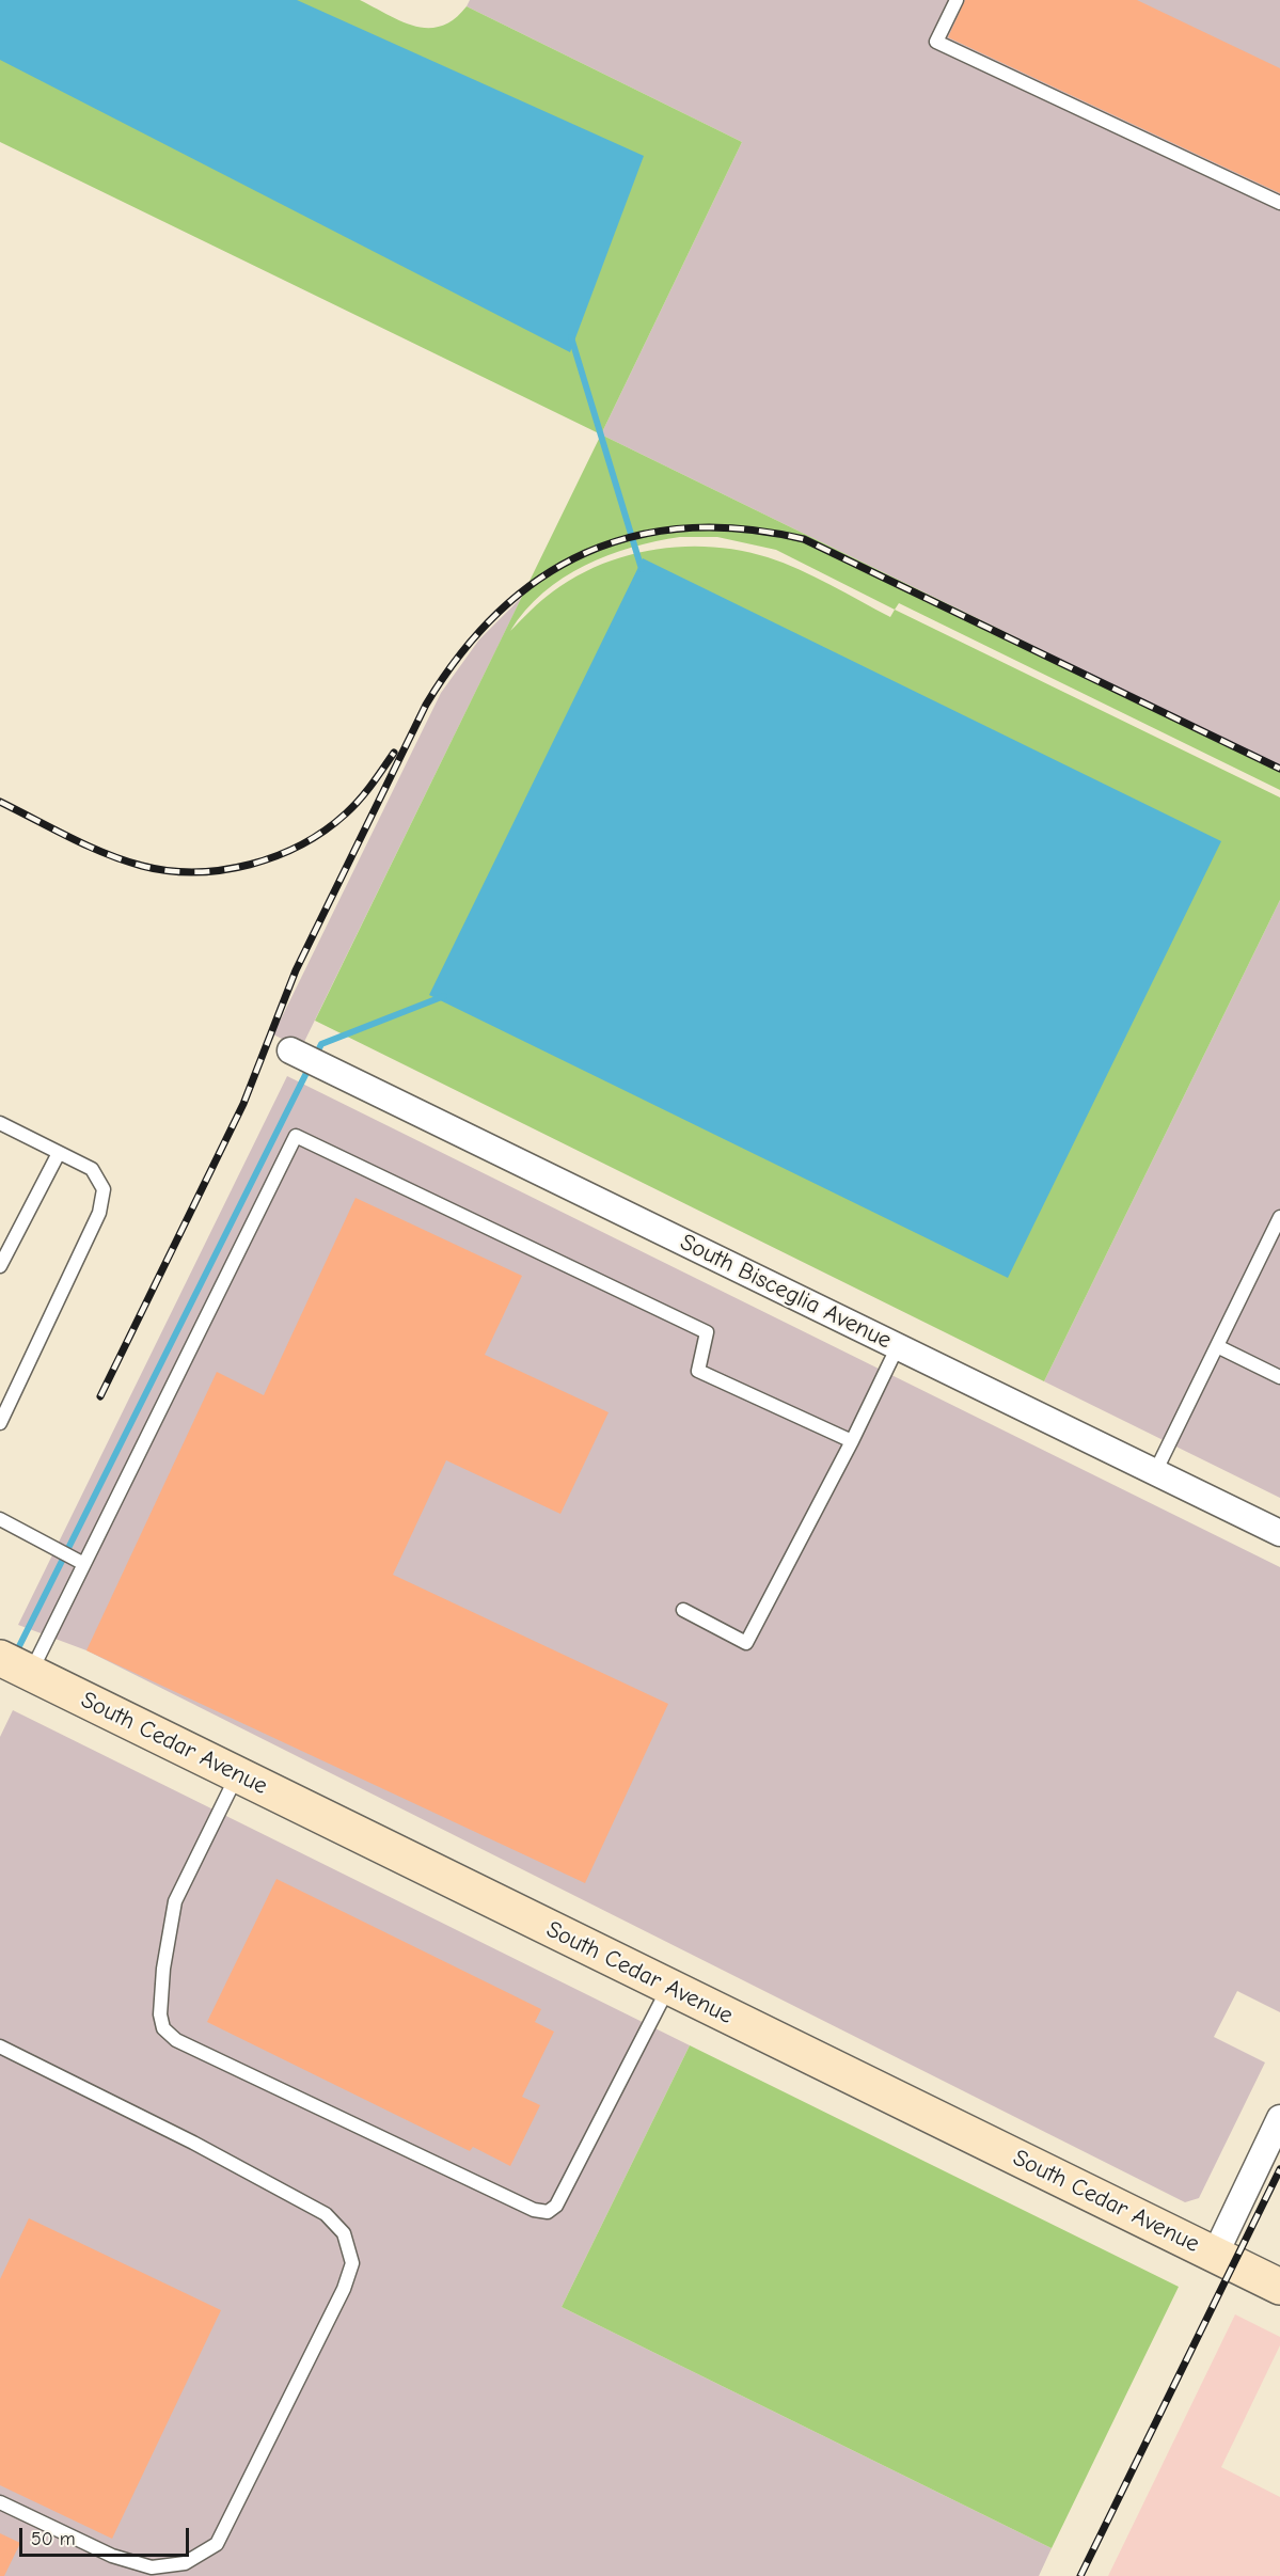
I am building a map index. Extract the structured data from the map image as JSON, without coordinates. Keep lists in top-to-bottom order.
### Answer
{
  "streets": {
    "main road": ["South Cedar Avenue"],
    "street": ["South Bisceglia Avenue"]
  },
  "scale_bar": "50 m"
}
